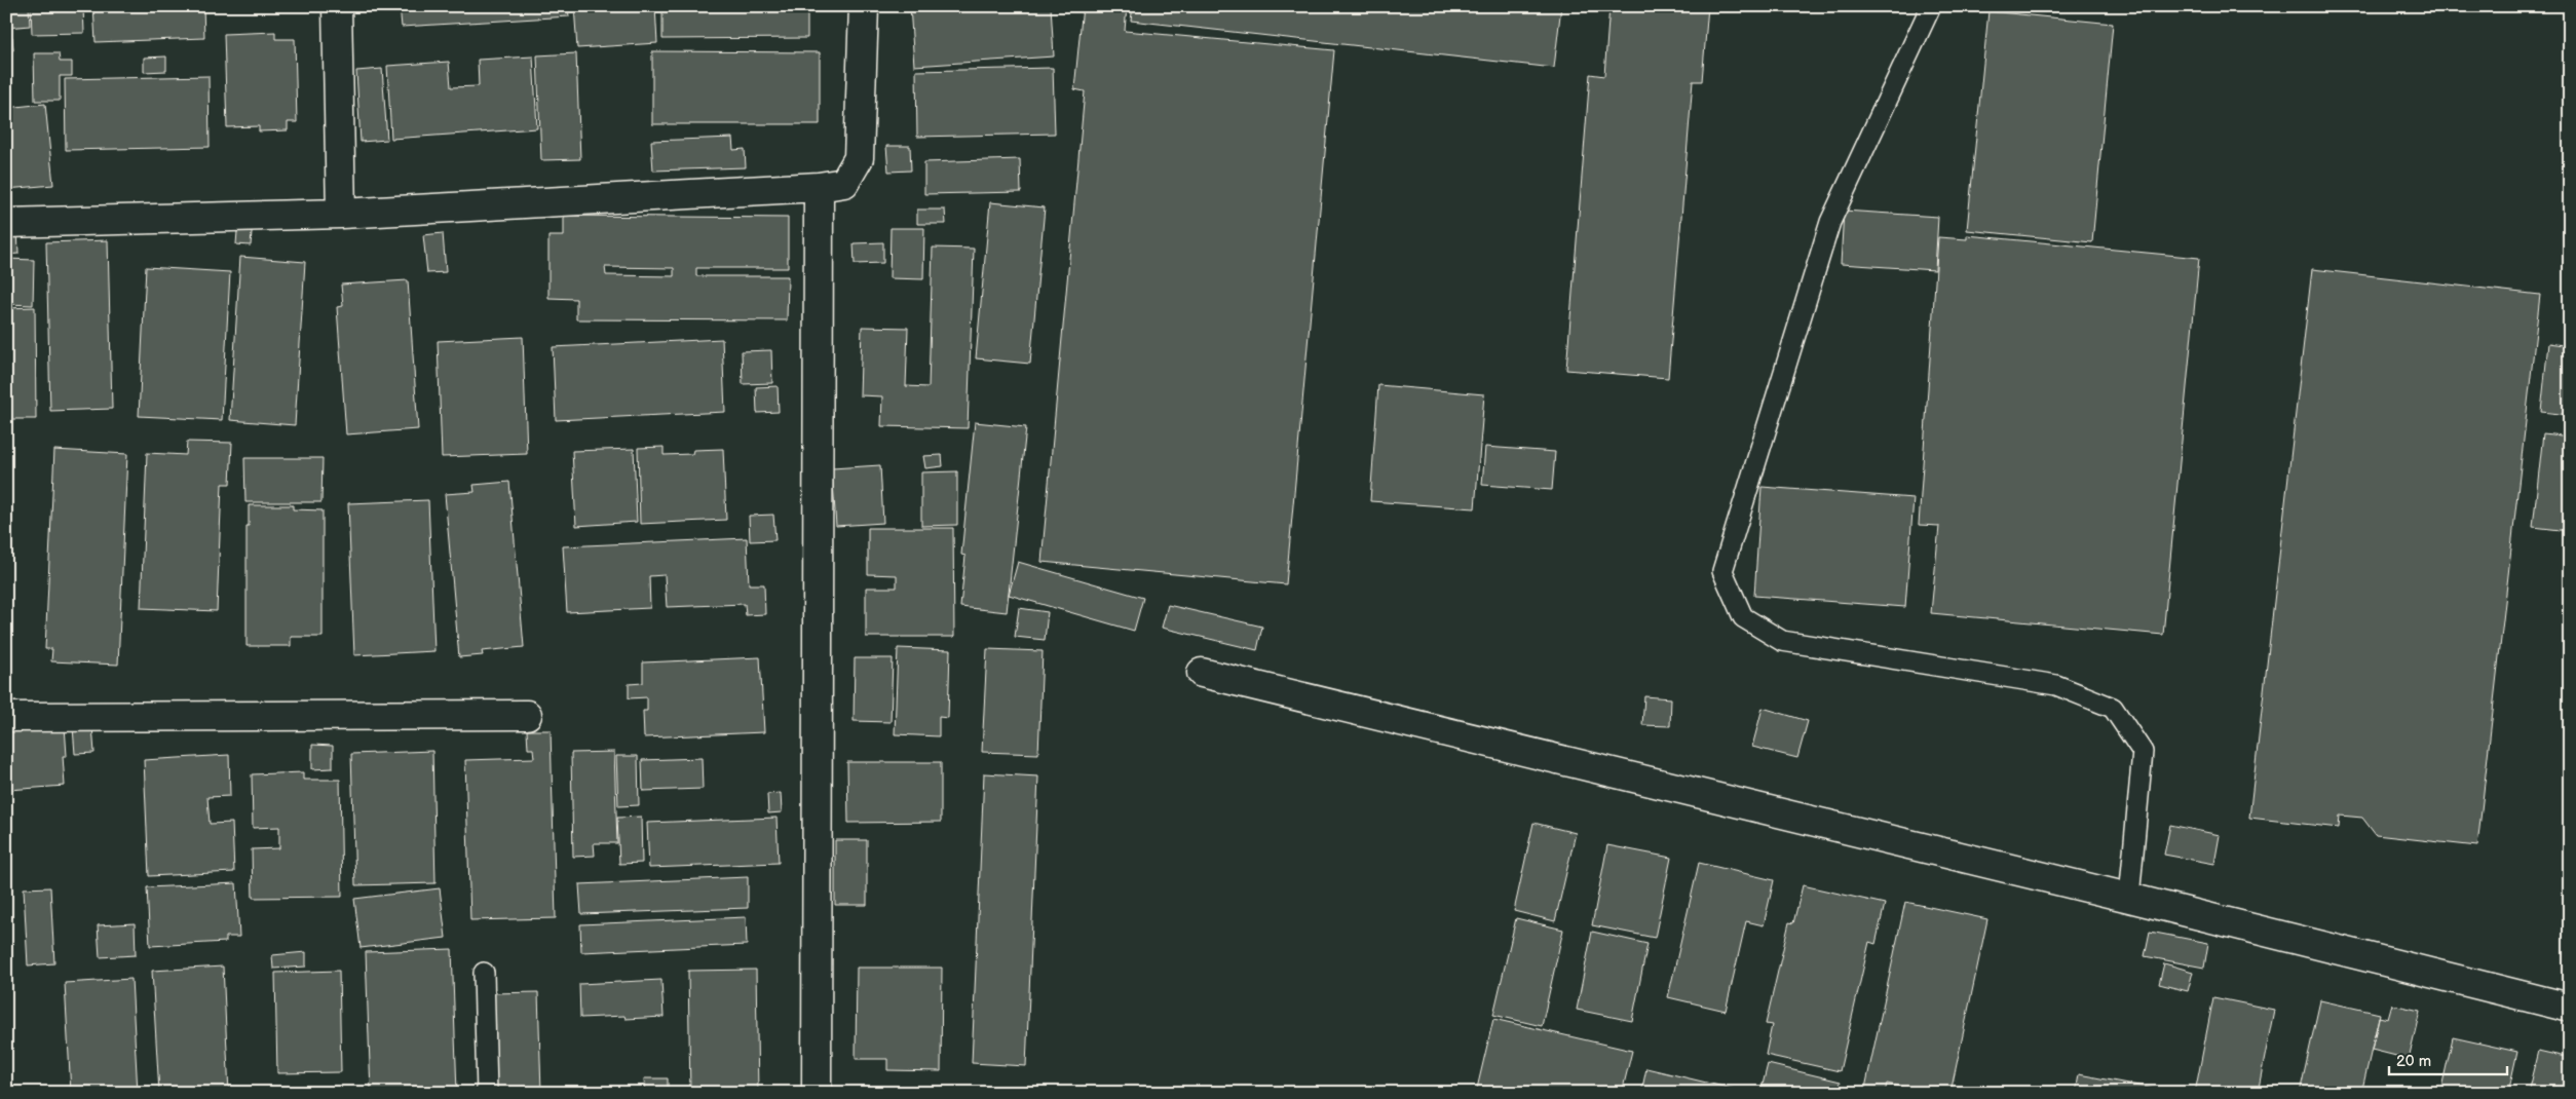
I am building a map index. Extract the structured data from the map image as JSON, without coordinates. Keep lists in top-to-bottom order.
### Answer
{
  "scale_bar": "20 m"
}
